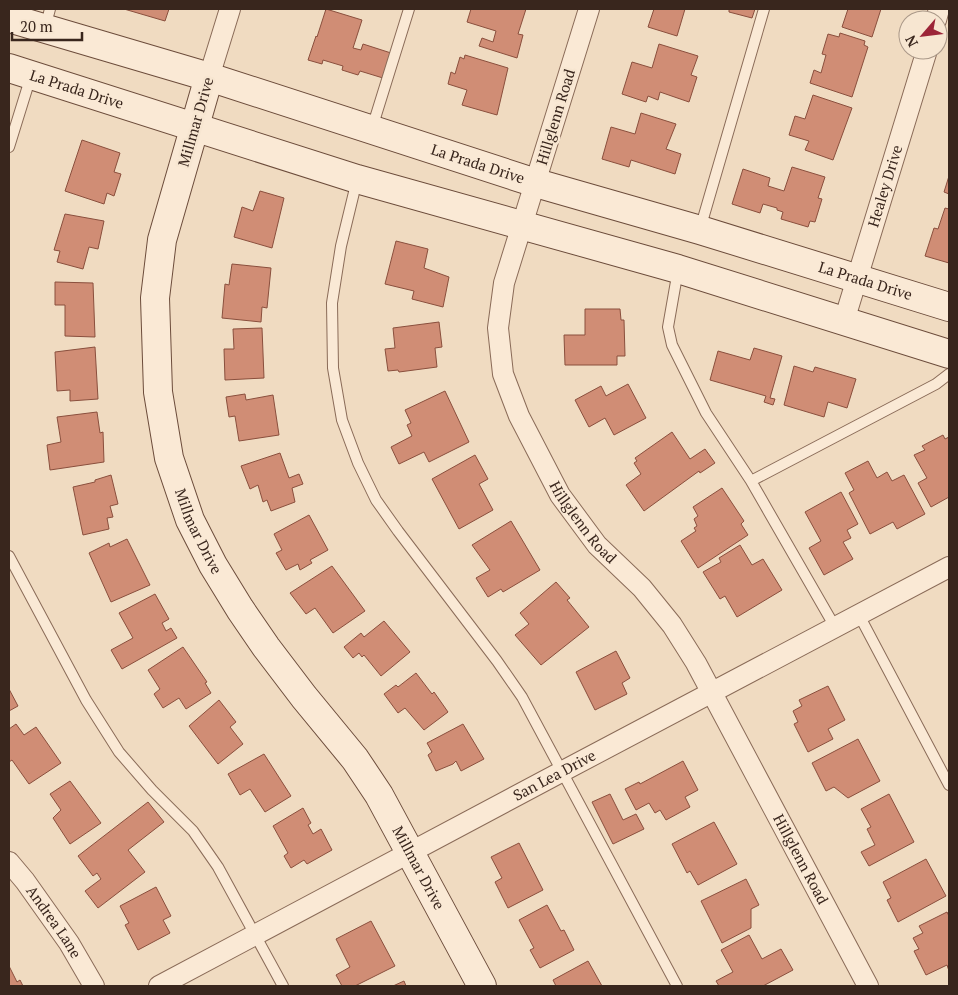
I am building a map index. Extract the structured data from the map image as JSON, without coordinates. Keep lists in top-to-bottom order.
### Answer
{
  "streets": {
    "main road": ["La Prada Drive", "Millmar Drive"],
    "street": [
      "Hillglenn Road",
      "Healey Drive",
      "San Lea Drive",
      "Andrea Lane"
    ]
  },
  "crossings": [
    ["La Prada Drive", "Hillglenn Road"],
    ["La Prada Drive", "Millmar Drive"],
    ["La Prada Drive", "Healey Drive"],
    ["Hillglenn Road", "San Lea Drive"],
    ["Millmar Drive", "San Lea Drive"]
  ],
  "scale_bar": "20 m",
  "north": "bottom left"
}
